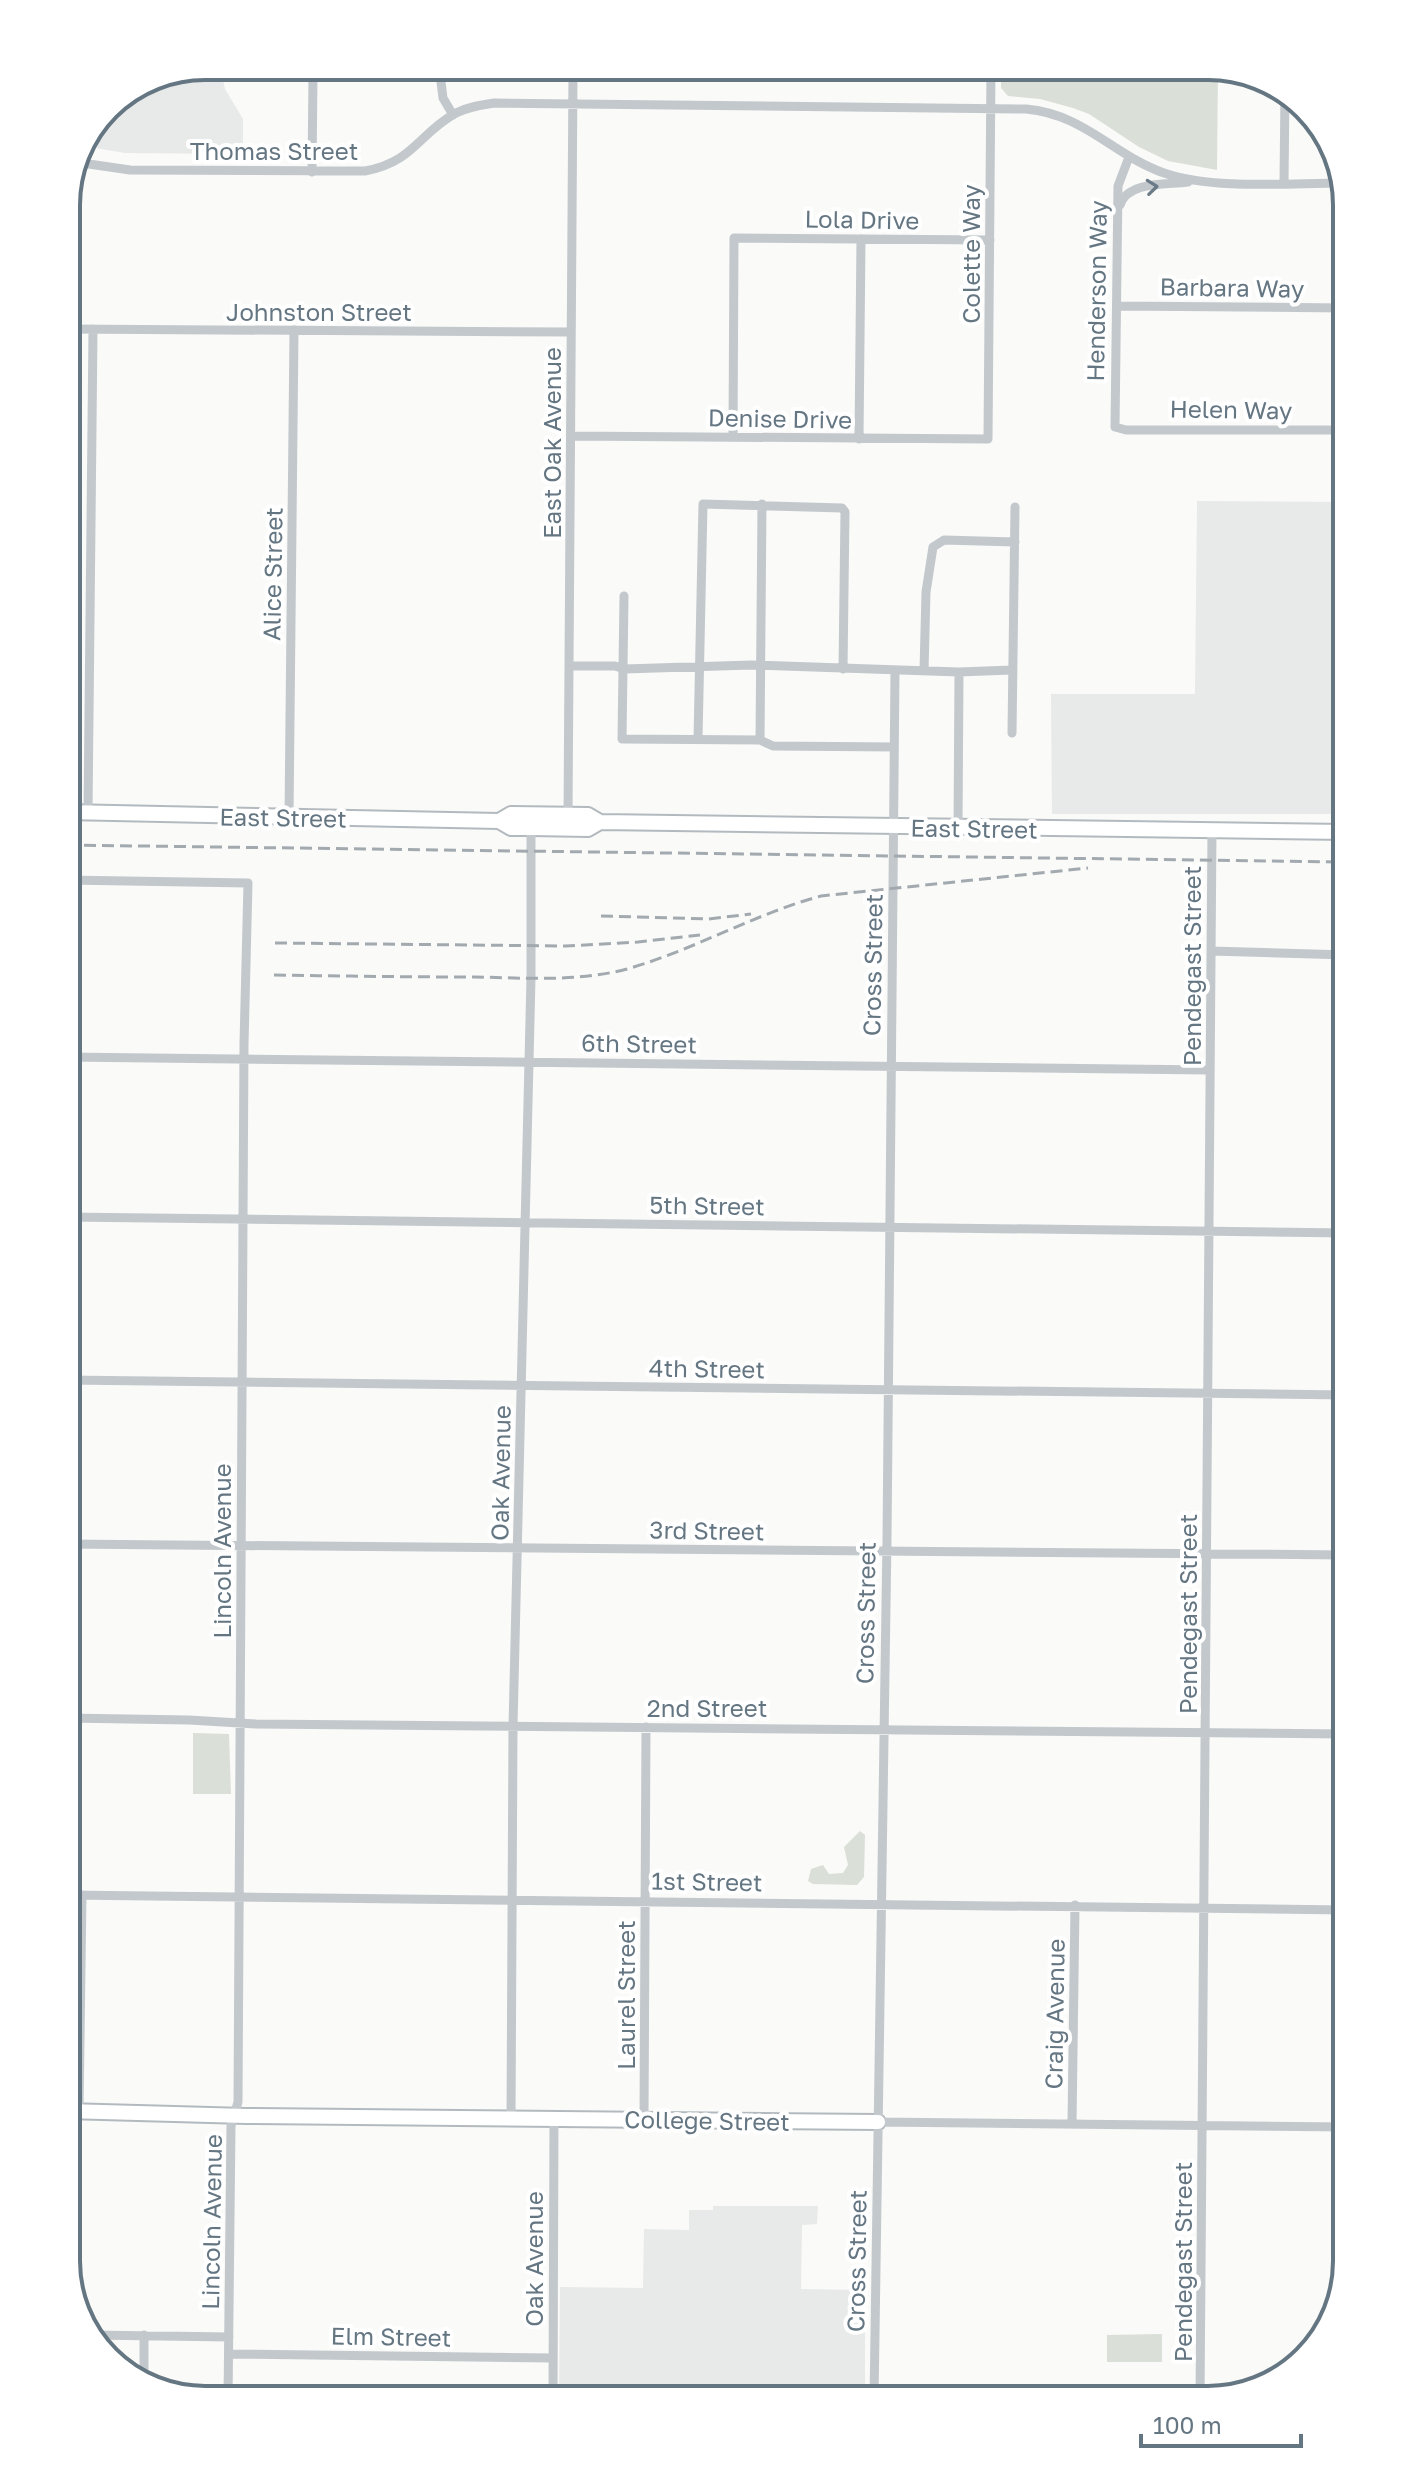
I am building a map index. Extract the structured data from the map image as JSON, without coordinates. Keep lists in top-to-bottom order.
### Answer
{
  "streets": {
    "main road": ["East Street", "College Street"],
    "street": [
      "Thomas Street",
      "Lola Drive",
      "Colette Way",
      "Barbara Way",
      "Henderson Way",
      "Johnston Street",
      "Helen Way",
      "Denise Drive",
      "East Oak Avenue",
      "Alice Street",
      "Cross Street",
      "Pendegast Street",
      "6th Street",
      "5th Street",
      "4th Street",
      "Oak Avenue",
      "3rd Street",
      "Lincoln Avenue",
      "2nd Street",
      "1st Street",
      "Laurel Street",
      "Craig Avenue",
      "Elm Street"
    ]
  },
  "crossings": [
    ["Thomas Street", "Colette Way"],
    ["Thomas Street", "Henderson Way"],
    ["Thomas Street", "East Oak Avenue"],
    ["Lola Drive", "Colette Way"],
    ["Lola Drive", "Denise Drive"],
    ["Colette Way", "Denise Drive"],
    ["Barbara Way", "Henderson Way"],
    ["Henderson Way", "Helen Way"],
    ["Johnston Street", "East Oak Avenue"],
    ["Johnston Street", "Alice Street"],
    ["Denise Drive", "East Oak Avenue"],
    ["East Oak Avenue", "East Street"],
    ["Alice Street", "East Street"],
    ["East Street", "Cross Street"],
    ["East Street", "Pendegast Street"],
    ["East Street", "Oak Avenue"],
    ["Cross Street", "6th Street"],
    ["Cross Street", "5th Street"],
    ["Cross Street", "4th Street"],
    ["Cross Street", "3rd Street"],
    ["Cross Street", "2nd Street"],
    ["Cross Street", "1st Street"],
    ["Cross Street", "College Street"],
    ["Pendegast Street", "6th Street"],
    ["Pendegast Street", "5th Street"],
    ["Pendegast Street", "4th Street"],
    ["Pendegast Street", "3rd Street"],
    ["Pendegast Street", "2nd Street"],
    ["Pendegast Street", "1st Street"],
    ["Pendegast Street", "College Street"],
    ["6th Street", "Oak Avenue"],
    ["6th Street", "Lincoln Avenue"],
    ["5th Street", "Oak Avenue"],
    ["5th Street", "Lincoln Avenue"],
    ["4th Street", "Oak Avenue"],
    ["4th Street", "Lincoln Avenue"],
    ["Oak Avenue", "3rd Street"],
    ["Oak Avenue", "2nd Street"],
    ["Oak Avenue", "1st Street"],
    ["Oak Avenue", "College Street"],
    ["Oak Avenue", "Elm Street"],
    ["3rd Street", "Lincoln Avenue"],
    ["Lincoln Avenue", "2nd Street"],
    ["Lincoln Avenue", "1st Street"],
    ["Lincoln Avenue", "College Street"],
    ["Lincoln Avenue", "Elm Street"],
    ["2nd Street", "Laurel Street"],
    ["1st Street", "Laurel Street"],
    ["1st Street", "Craig Avenue"],
    ["Laurel Street", "College Street"],
    ["Craig Avenue", "College Street"]
  ],
  "scale_bar": "100 m"
}
